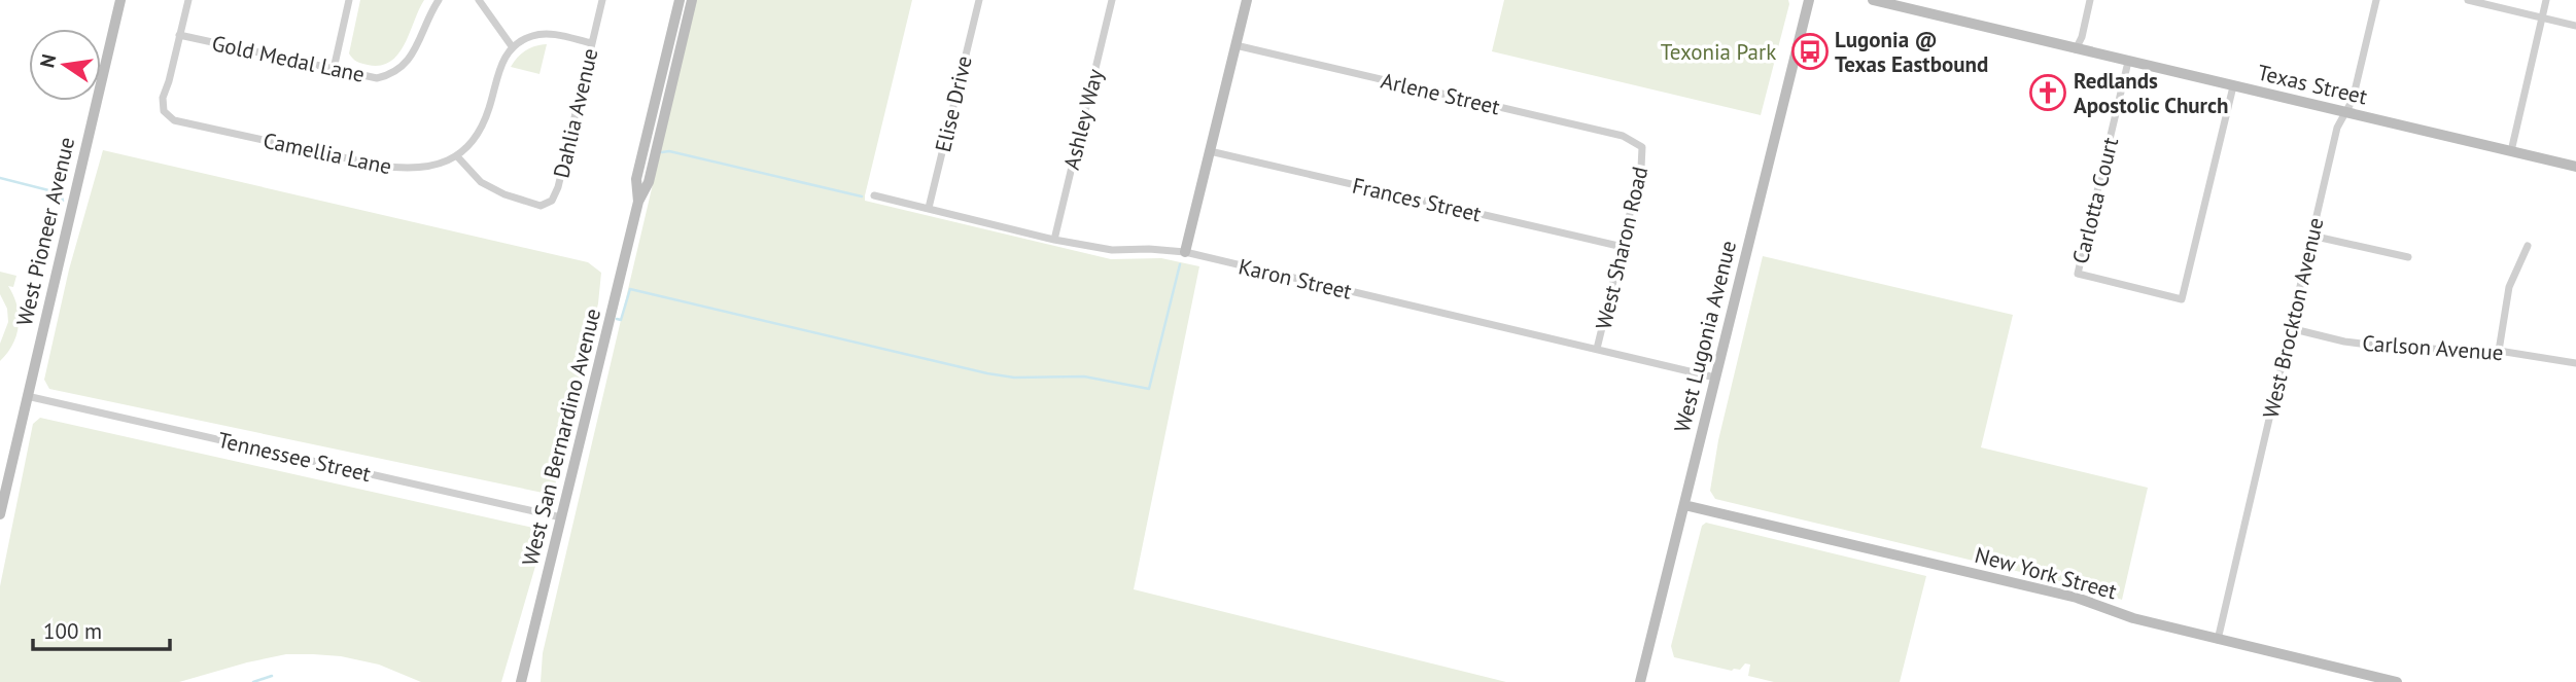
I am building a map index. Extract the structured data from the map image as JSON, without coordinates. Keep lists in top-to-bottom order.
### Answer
{
  "streets": {
    "street": [
      "Gold Medal Lane",
      "Texas Street",
      "Arlene Street",
      "Elise Drive",
      "Dahlia Avenue",
      "Ashley Way",
      "Camellia Lane",
      "Frances Street",
      "Carlotta Court",
      "West Pioneer Avenue",
      "West Sharon Road",
      "Karon Street",
      "West Brockton Avenue",
      "West Lugonia Avenue",
      "Carlson Avenue",
      "West San Bernardino Avenue",
      "Tennessee Street",
      "New York Street"
    ]
  },
  "crossings": [
    ["Gold Medal Lane", "Camellia Lane"],
    ["Texas Street", "Carlotta Court"],
    ["Texas Street", "West Brockton Avenue"],
    ["Arlene Street", "West Sharon Road"],
    ["Elise Drive", "Karon Street"],
    ["Dahlia Avenue", "Camellia Lane"],
    ["Ashley Way", "Karon Street"],
    ["Frances Street", "West Sharon Road"],
    ["West Pioneer Avenue", "Tennessee Street"],
    ["West Sharon Road", "Karon Street"],
    ["Karon Street", "West Lugonia Avenue"],
    ["West Brockton Avenue", "Carlson Avenue"],
    ["West Brockton Avenue", "New York Street"],
    ["West Lugonia Avenue", "New York Street"],
    ["West San Bernardino Avenue", "Tennessee Street"]
  ],
  "parks": ["Texonia Park"],
  "places": {
    "bus stop": ["Lugonia @ Texas Eastbound"],
    "church": ["Redlands Apostolic Church"]
  },
  "scale_bar": "100 m",
  "north": "left"
}
